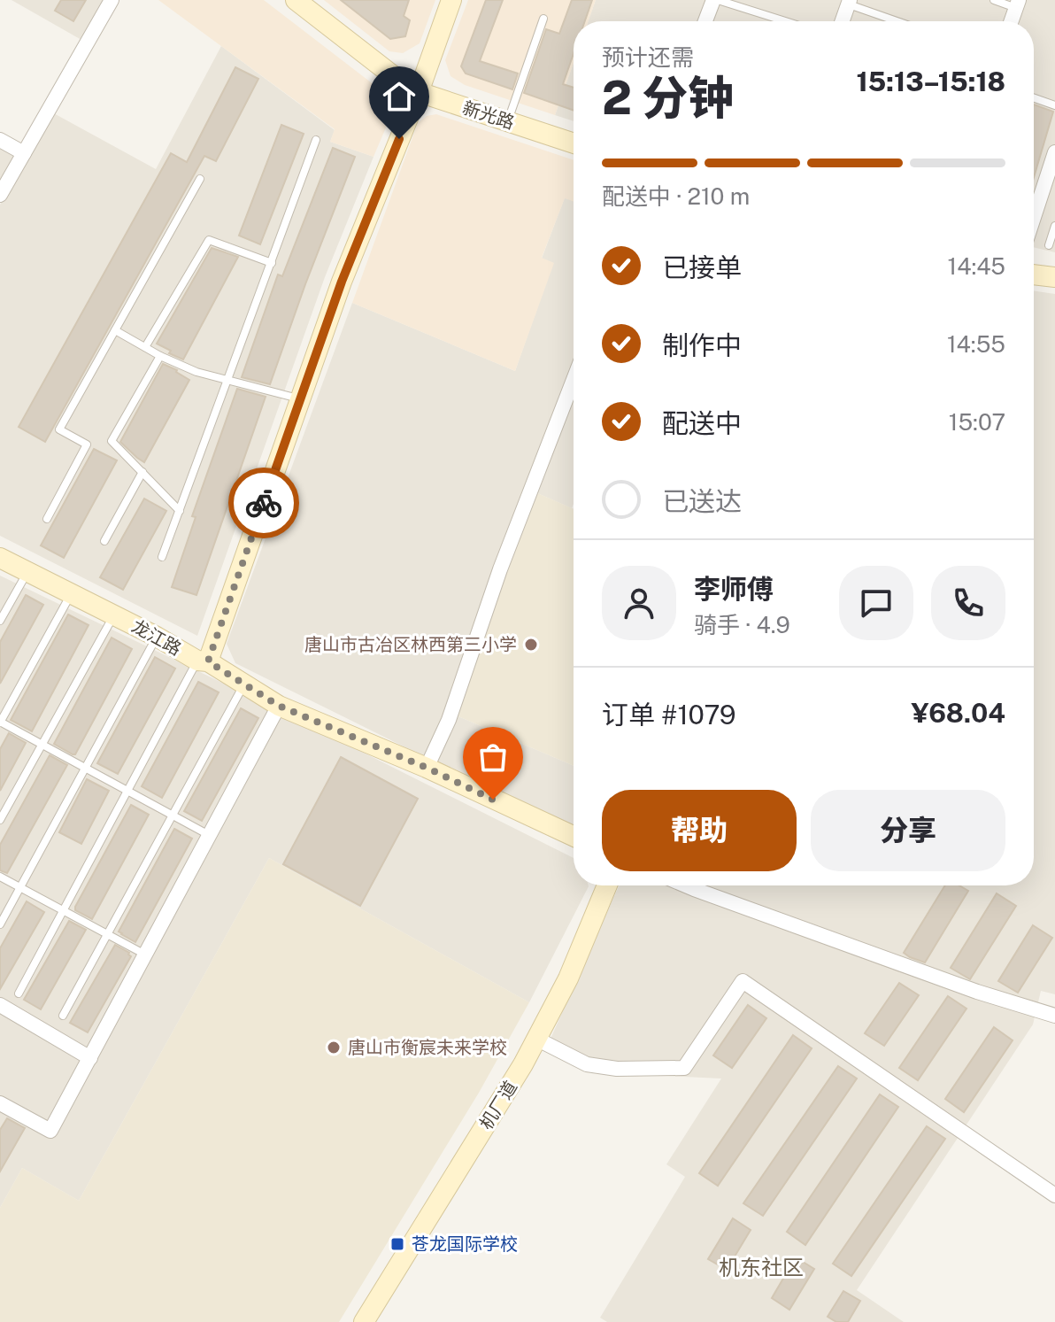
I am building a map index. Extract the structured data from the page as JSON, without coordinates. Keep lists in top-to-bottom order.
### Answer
{
  "streets": {
    "street": ["新光路", "龙江路", "机厂道"]
  },
  "districts": ["机东社区"],
  "places": {
    "other": ["唐山市古冶区林西第三小学", "唐山市衡宸未来学校"],
    "transit": ["苍龙国际学校"]
  },
  "page": {
    "heading": ["2 分钟", "预计还需", "15:13–15:18"],
    "panel": [
      "李师傅",
      "骑手 · 4.9",
      "订单 #1079",
      "¥68.04"
    ],
    "bar": "配送中 · 210 m",
    "list": [
      ["已接单", "14:45"],
      ["制作中", "14:55"],
      ["配送中", "15:07"],
      "已送达"
    ],
    "buttons": ["帮助", "分享"]
  }
}
